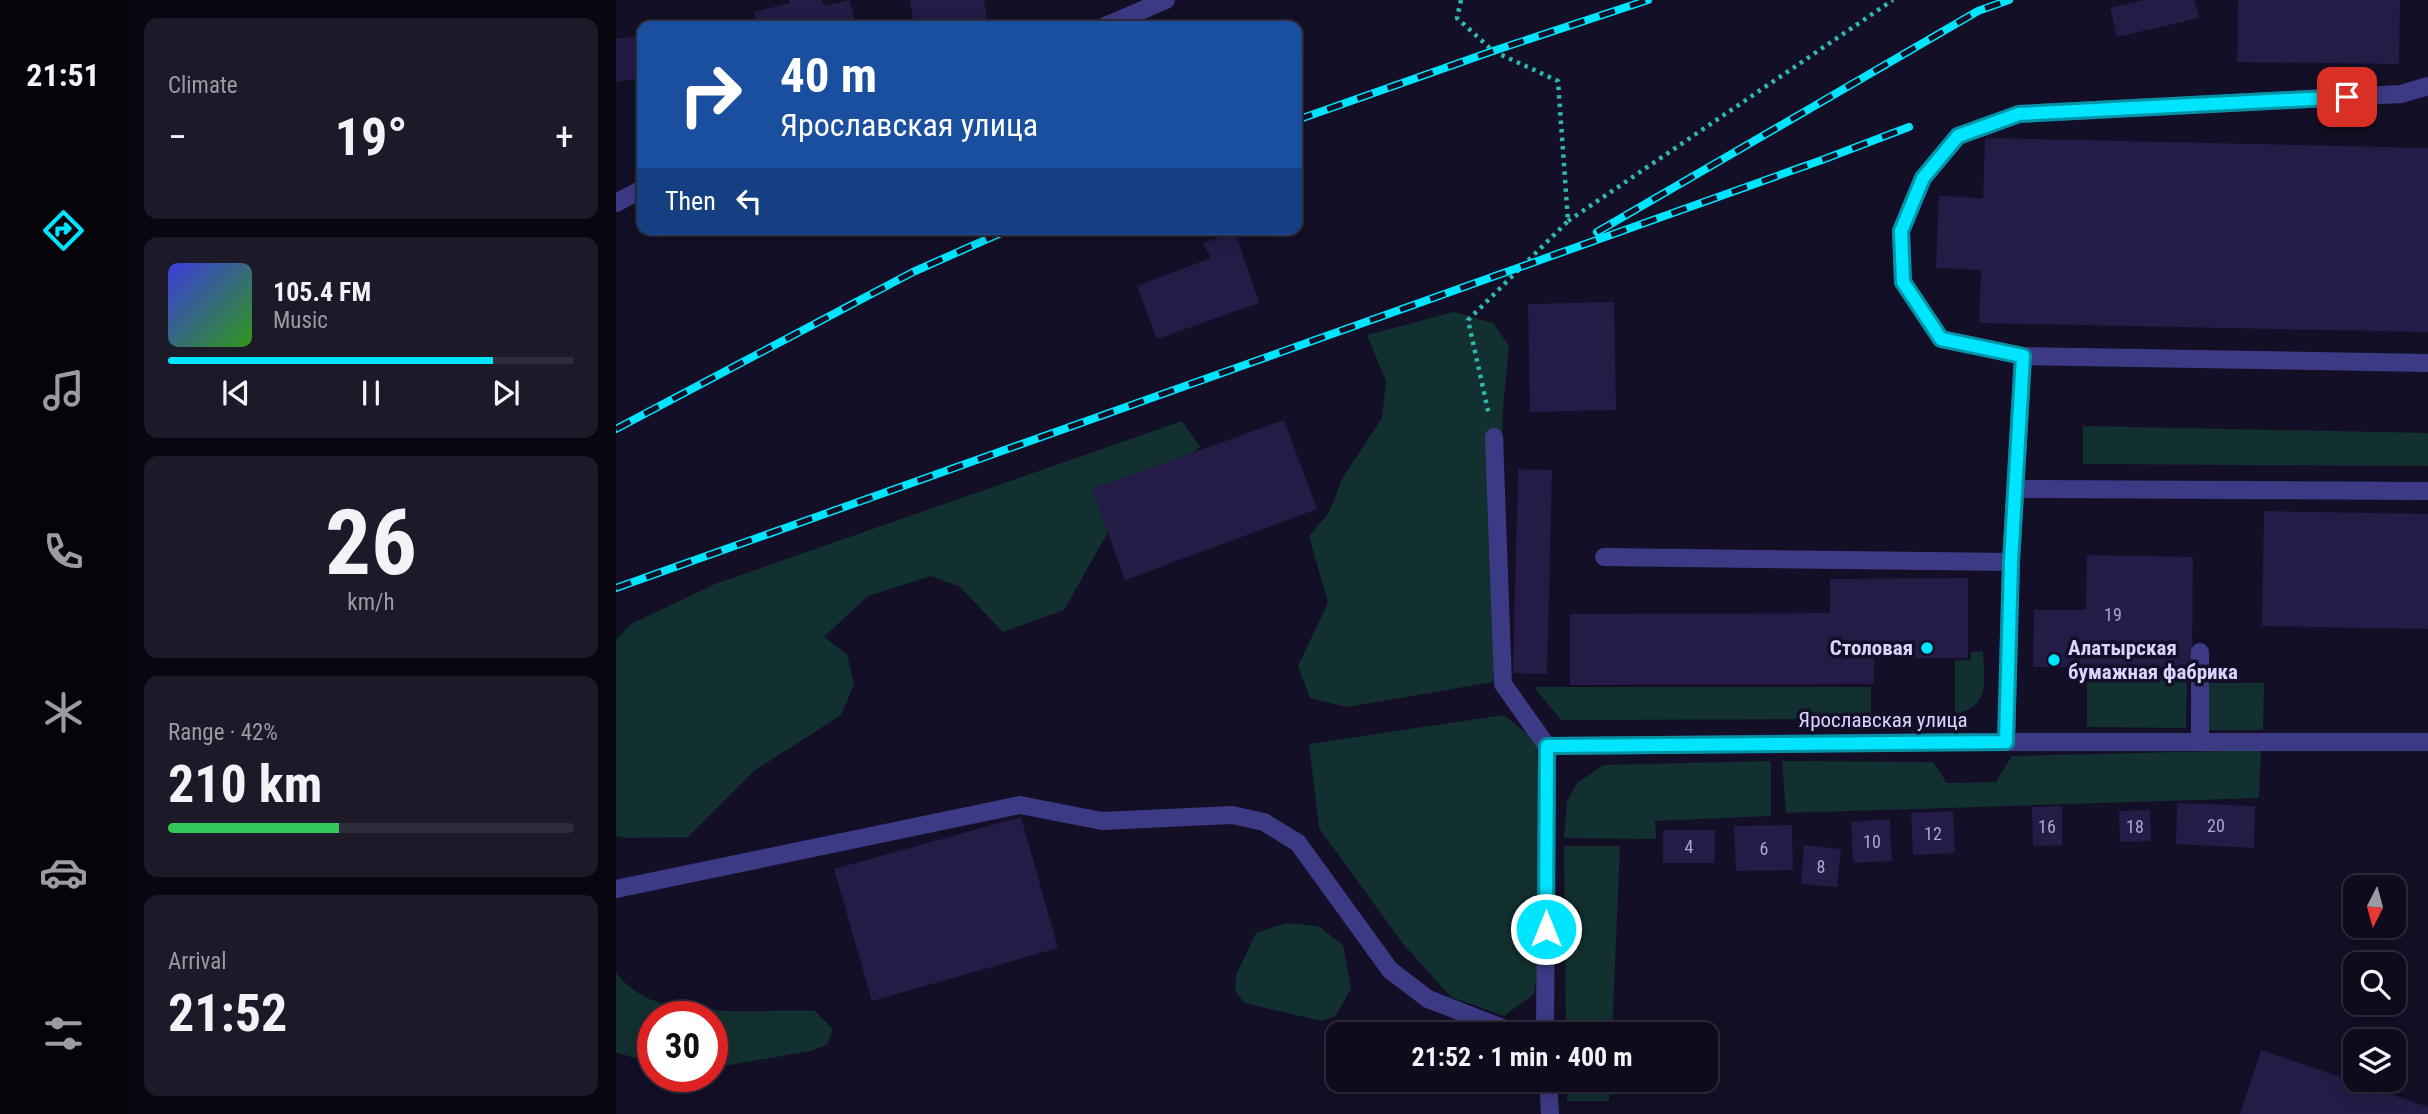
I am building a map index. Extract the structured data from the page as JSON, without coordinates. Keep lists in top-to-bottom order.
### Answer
{
  "streets": {
    "street": ["Ярославская улица"]
  },
  "places": ["Столовая", "Алатырская бумажная фабрика"],
  "house_numbers": [
    "19",
    "20",
    "16",
    "18",
    "12",
    "10",
    "4",
    "6",
    "8"
  ],
  "north": "bottom",
  "page": {
    "tabs": "21:51",
    "tile": [
      "Climate",
      ["26", "km/h"],
      ["Range · 42%", "210 km"],
      ["Arrival", "21:52"]
    ],
    "turn": ["40 m", "Ярославская улица"],
    "heat": ["−", "19°", "+"],
    "then": "Then",
    "song": ["105.4 FM", "Music"],
    "limit": "30",
    "trip": "21:52 · 1 min · 400 m"
  }
}
